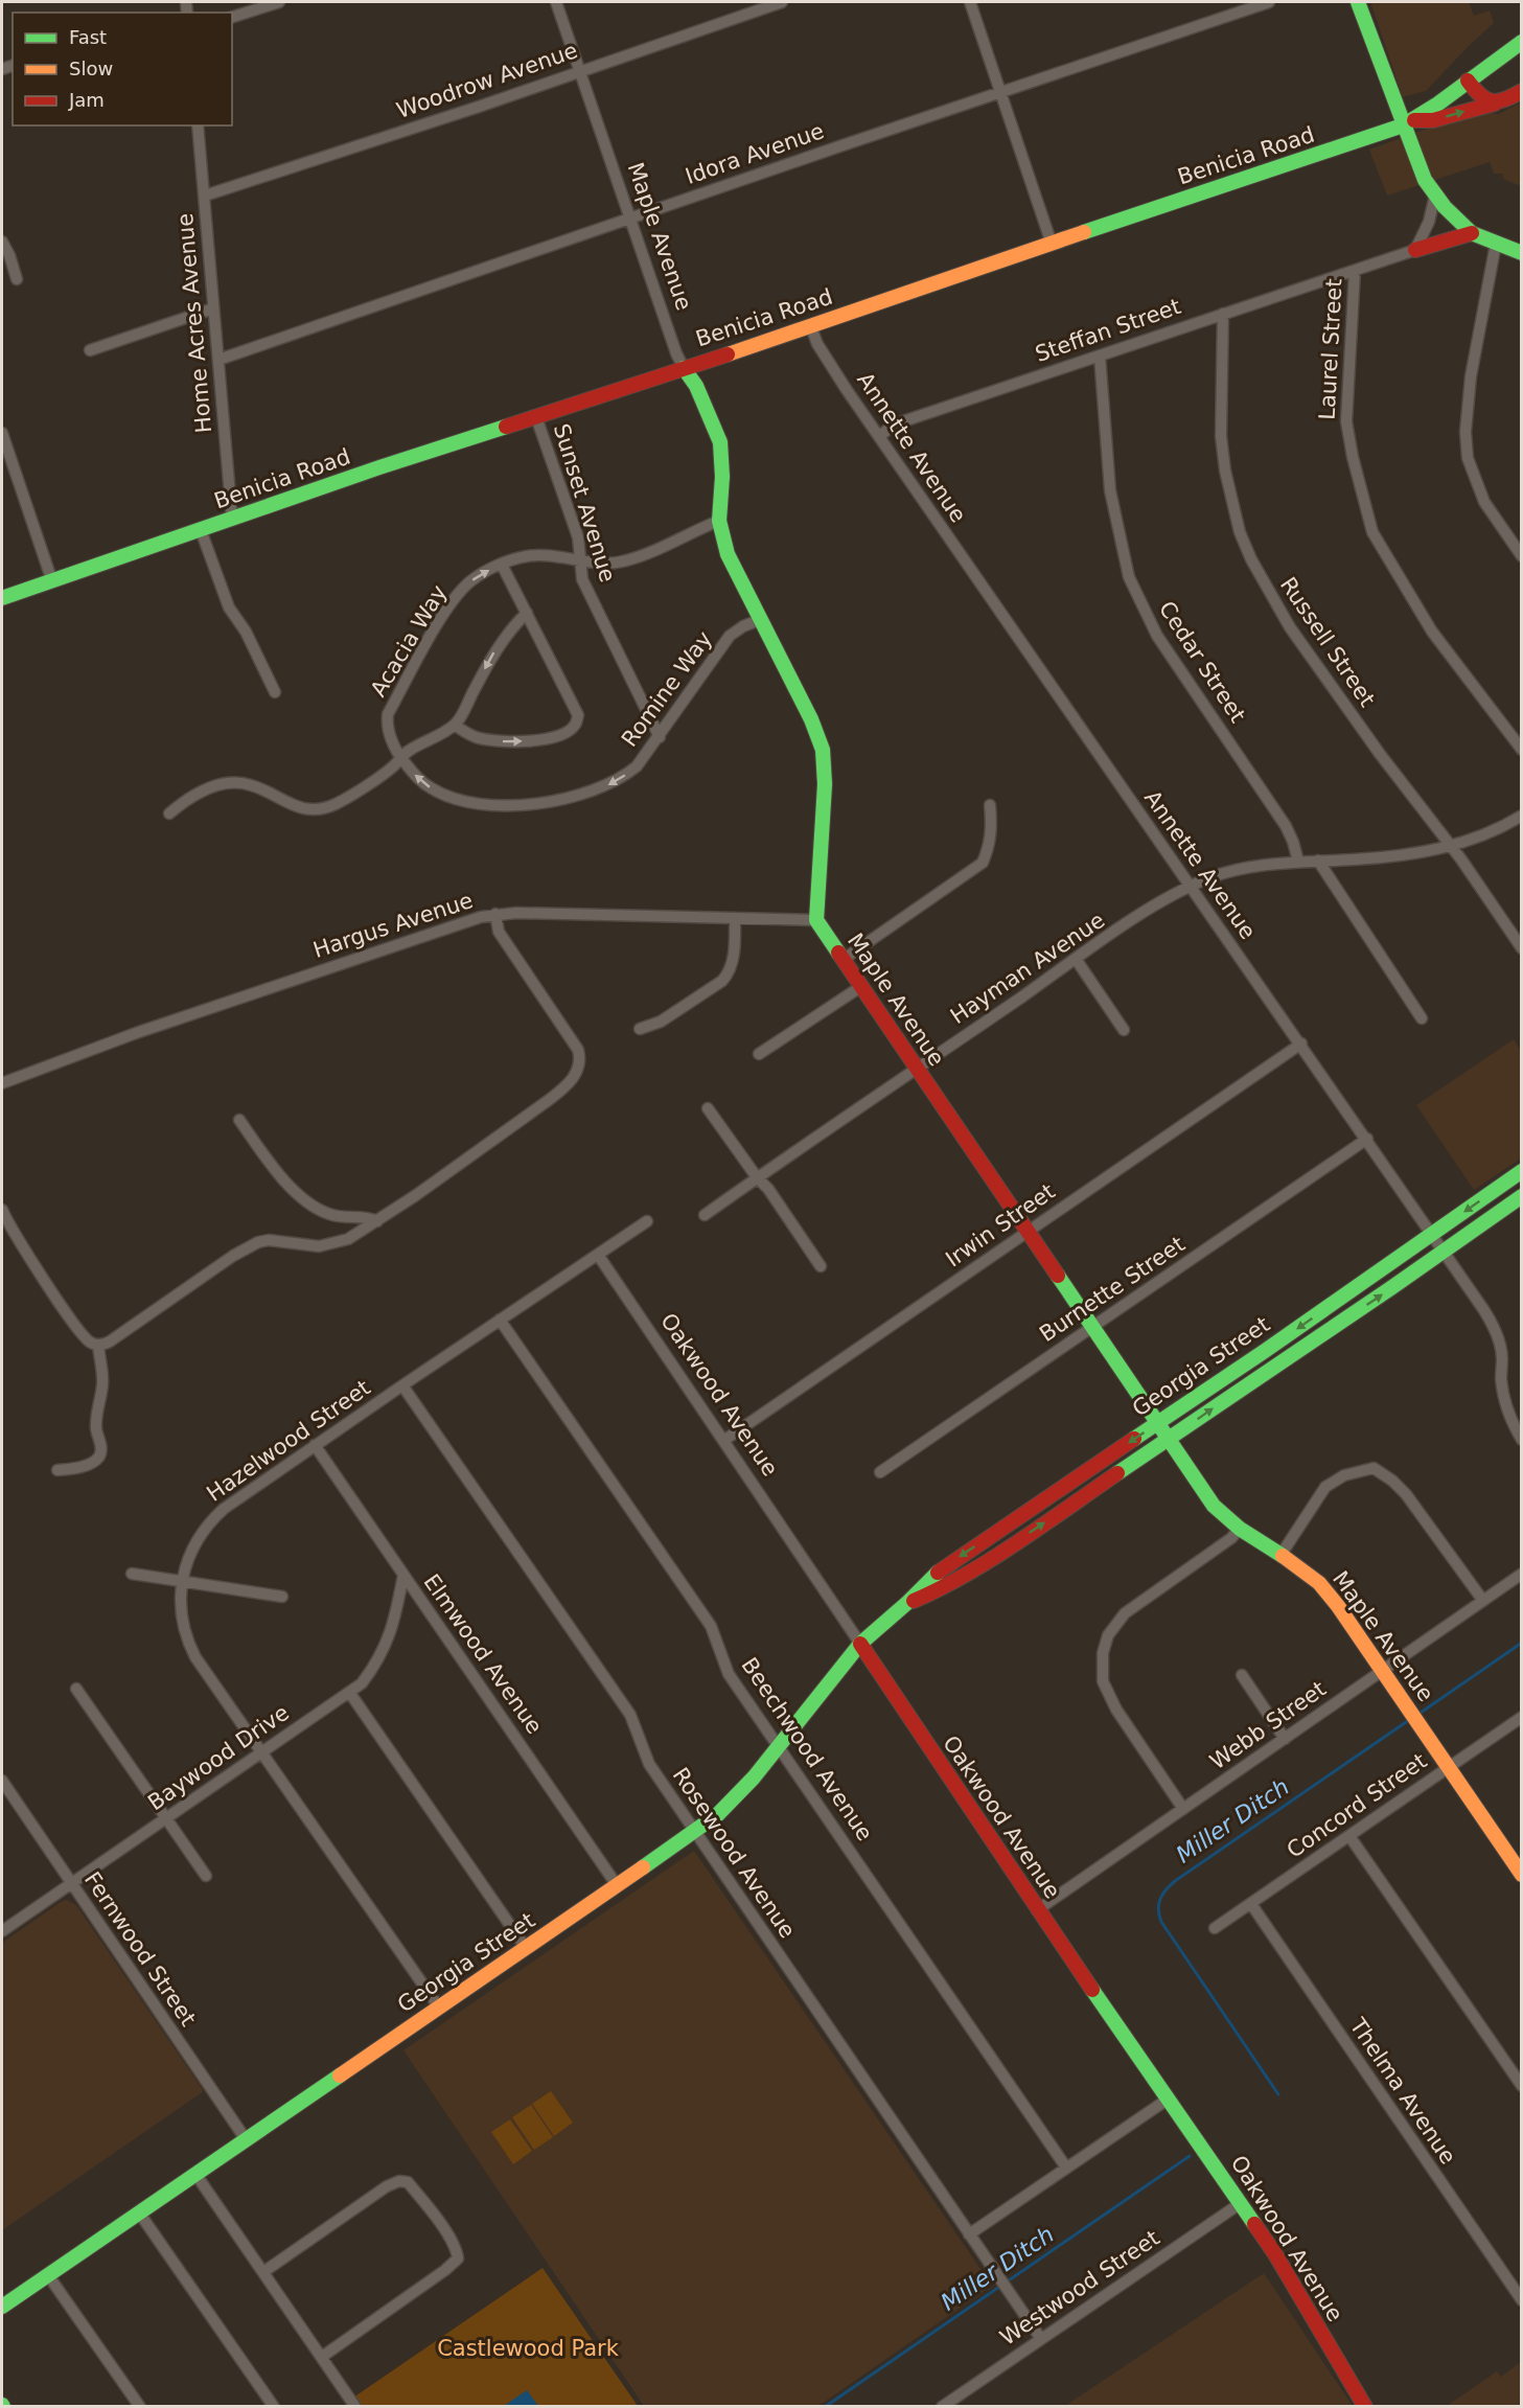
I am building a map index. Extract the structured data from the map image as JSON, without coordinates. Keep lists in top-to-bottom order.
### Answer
{
  "streets": {
    "main road": [
      "Benicia Road",
      "Maple Avenue",
      "Georgia Street",
      "Oakwood Avenue"
    ],
    "street": [
      "Woodrow Avenue",
      "Idora Avenue",
      "Home Acres Avenue",
      "Steffan Street",
      "Laurel Street",
      "Annette Avenue",
      "Sunset Avenue",
      "Acacia Way",
      "Russell Street",
      "Cedar Street",
      "Romine Way",
      "Hargus Avenue",
      "Hayman Avenue",
      "Irwin Street",
      "Burnette Street",
      "Hazelwood Street",
      "Elmwood Avenue",
      "Webb Street",
      "Beechwood Avenue",
      "Baywood Drive",
      "Concord Street",
      "Rosewood Avenue",
      "Fernwood Street",
      "Thelma Avenue",
      "Westwood Street"
    ]
  },
  "crossings": [
    ["Woodrow Avenue", "Maple Avenue"],
    ["Woodrow Avenue", "Home Acres Avenue"],
    ["Idora Avenue", "Maple Avenue"],
    ["Idora Avenue", "Home Acres Avenue"],
    ["Benicia Road", "Maple Avenue"],
    ["Benicia Road", "Home Acres Avenue"],
    ["Benicia Road", "Annette Avenue"],
    ["Benicia Road", "Sunset Avenue"],
    ["Maple Avenue", "Acacia Way"],
    ["Maple Avenue", "Romine Way"],
    ["Maple Avenue", "Hargus Avenue"],
    ["Maple Avenue", "Hayman Avenue"],
    ["Maple Avenue", "Irwin Street"],
    ["Maple Avenue", "Burnette Street"],
    ["Maple Avenue", "Georgia Street"],
    ["Maple Avenue", "Webb Street"],
    ["Maple Avenue", "Concord Street"],
    ["Steffan Street", "Laurel Street"],
    ["Steffan Street", "Annette Avenue"],
    ["Steffan Street", "Russell Street"],
    ["Steffan Street", "Cedar Street"],
    ["Annette Avenue", "Hayman Avenue"],
    ["Annette Avenue", "Irwin Street"],
    ["Annette Avenue", "Burnette Street"],
    ["Annette Avenue", "Georgia Street"],
    ["Sunset Avenue", "Acacia Way"],
    ["Sunset Avenue", "Romine Way"],
    ["Acacia Way", "Romine Way"],
    ["Russell Street", "Hayman Avenue"],
    ["Cedar Street", "Hayman Avenue"],
    ["Irwin Street", "Oakwood Avenue"],
    ["Georgia Street", "Oakwood Avenue"],
    ["Georgia Street", "Hazelwood Street"],
    ["Georgia Street", "Elmwood Avenue"],
    ["Georgia Street", "Beechwood Avenue"],
    ["Georgia Street", "Rosewood Avenue"],
    ["Georgia Street", "Fernwood Street"],
    ["Oakwood Avenue", "Hazelwood Street"],
    ["Oakwood Avenue", "Webb Street"],
    ["Oakwood Avenue", "Westwood Street"],
    ["Hazelwood Street", "Elmwood Avenue"],
    ["Hazelwood Street", "Beechwood Avenue"],
    ["Hazelwood Street", "Baywood Drive"],
    ["Hazelwood Street", "Rosewood Avenue"],
    ["Elmwood Avenue", "Baywood Drive"],
    ["Baywood Drive", "Fernwood Street"],
    ["Concord Street", "Thelma Avenue"],
    ["Rosewood Avenue", "Westwood Street"]
  ],
  "one_way": ["Romine Way"],
  "water": ["Miller Ditch"],
  "parks": ["Castlewood Park"],
  "legend": ["Fast", "Slow", "Jam"]
}
